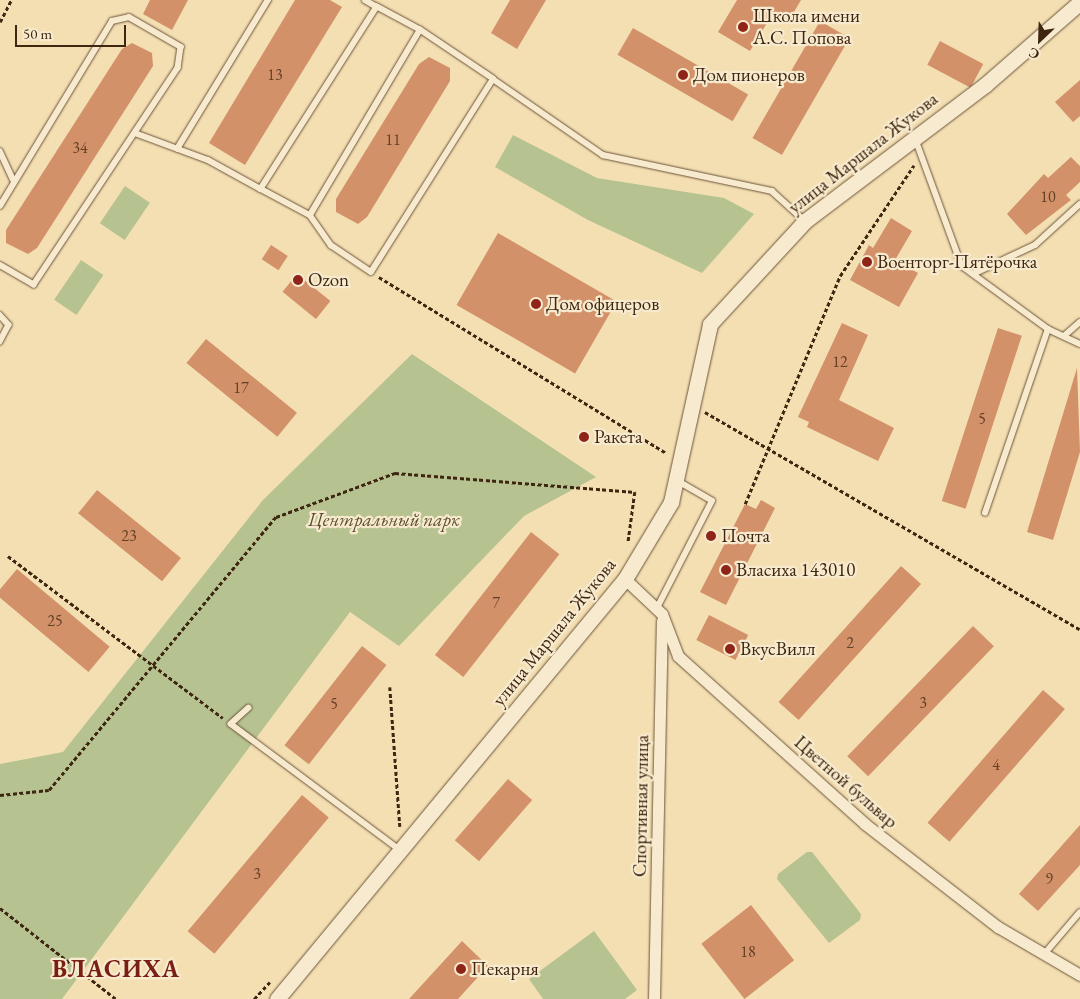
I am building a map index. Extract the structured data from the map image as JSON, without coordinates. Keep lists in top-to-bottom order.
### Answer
{
  "streets": {
    "street": ["улица Маршала Жукова", "Цветной бульвар", "Спортивная улица"]
  },
  "crossings": [
    ["улица Маршала Жукова", "Цветной бульвар"],
    ["Цветной бульвар", "Спортивная улица"]
  ],
  "districts": ["ВЛАСИХА"],
  "parks": ["Центральный парк"],
  "places": [
    "Школа имени А.С. Попова",
    "Дом пионеров",
    "Военторг-Пятёрочка",
    "Ozon",
    "Дом офицеров",
    "Ракета",
    "Почта",
    "Власиха 143010",
    "ВкусВилл",
    "Пекарня"
  ],
  "house_numbers": [
    "13",
    "11",
    "34",
    "10",
    "12",
    "17",
    "5",
    "23",
    "7",
    "25",
    "2",
    "3",
    "5",
    "4",
    "3",
    "9",
    "18"
  ],
  "scale_bar": "50 m",
  "north": "bottom left"
}
